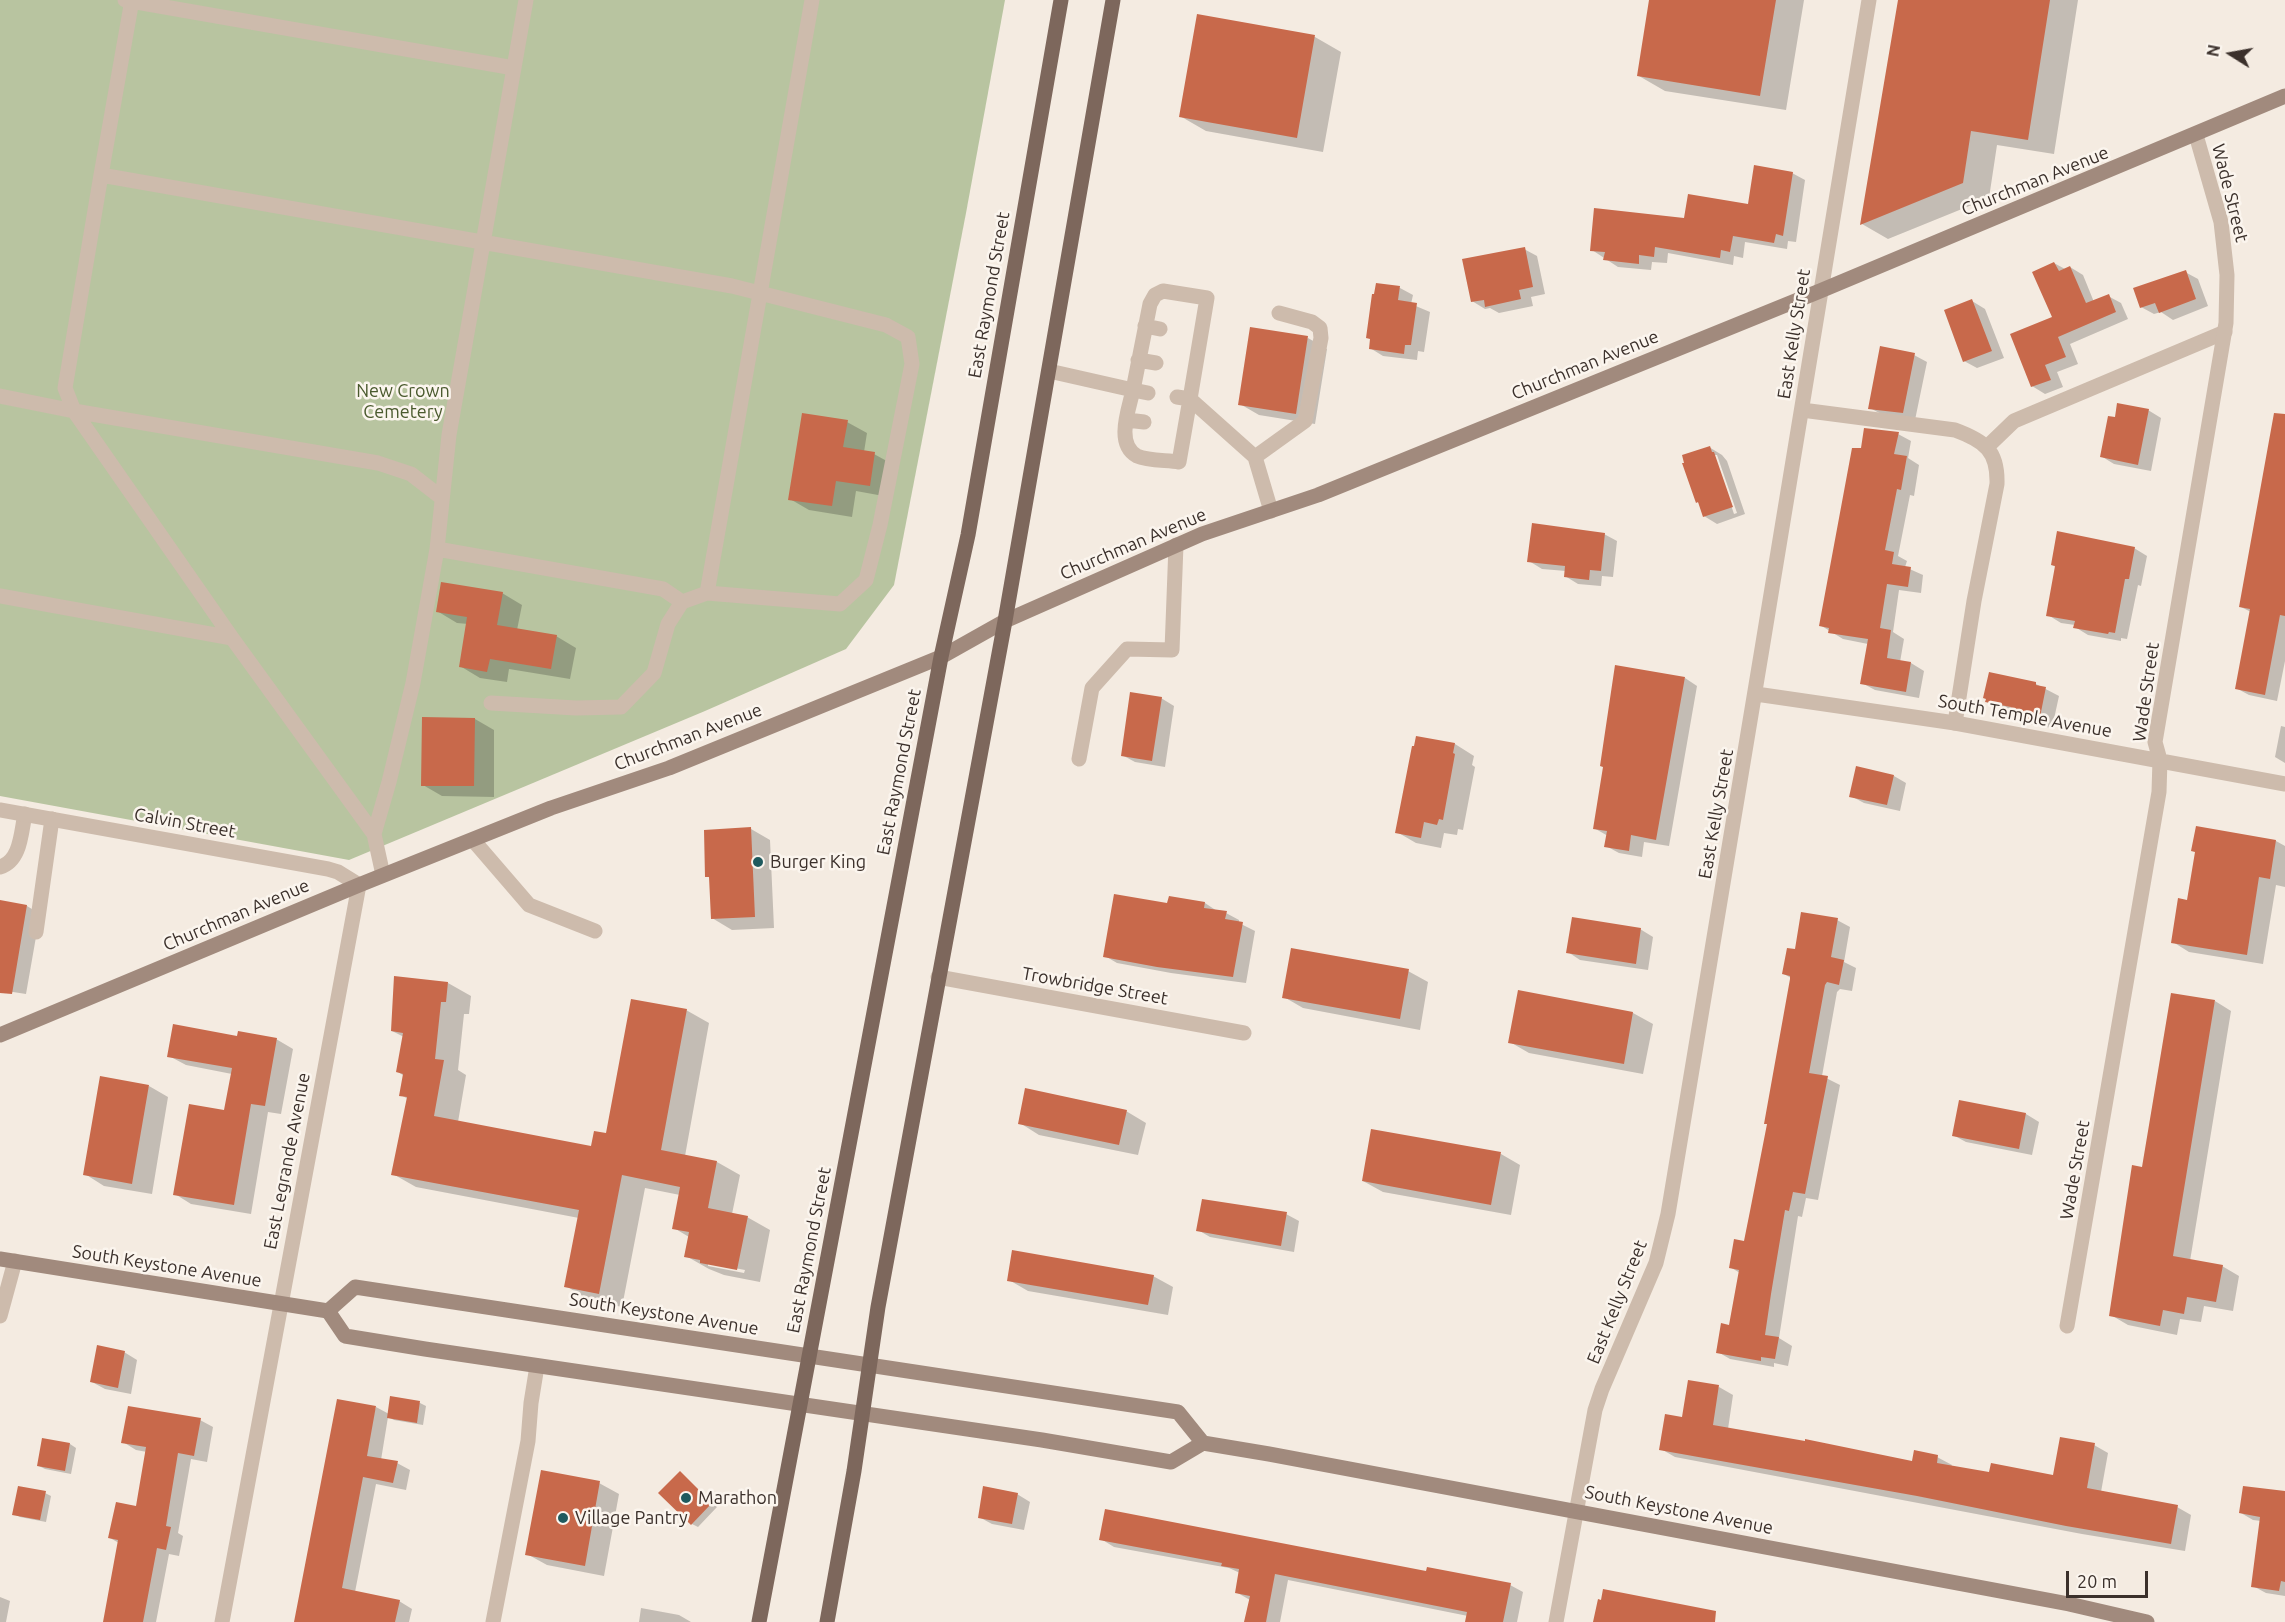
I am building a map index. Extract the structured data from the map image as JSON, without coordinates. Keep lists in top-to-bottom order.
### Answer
{
  "streets": {
    "main road": ["Churchman Avenue", "East Raymond Street", "South Keystone Avenue"],
    "street": [
      "Wade Street",
      "East Kelly Street",
      "South Temple Avenue",
      "Calvin Street",
      "Trowbridge Street",
      "East Legrande Avenue"
    ]
  },
  "crossings": [
    ["Churchman Avenue", "Wade Street"],
    ["Churchman Avenue", "East Raymond Street"],
    ["Churchman Avenue", "East Kelly Street"],
    ["Churchman Avenue", "Calvin Street"],
    ["Churchman Avenue", "East Legrande Avenue"],
    ["Wade Street", "South Temple Avenue"],
    ["East Raymond Street", "South Keystone Avenue"],
    ["East Kelly Street", "South Temple Avenue"],
    ["East Kelly Street", "South Keystone Avenue"],
    ["Calvin Street", "East Legrande Avenue"],
    ["East Legrande Avenue", "South Keystone Avenue"]
  ],
  "parks": ["New Crown Cemetery"],
  "places": ["Burger King", "Marathon", "Village Pantry"],
  "scale_bar": "20 m",
  "north": "left"
}
